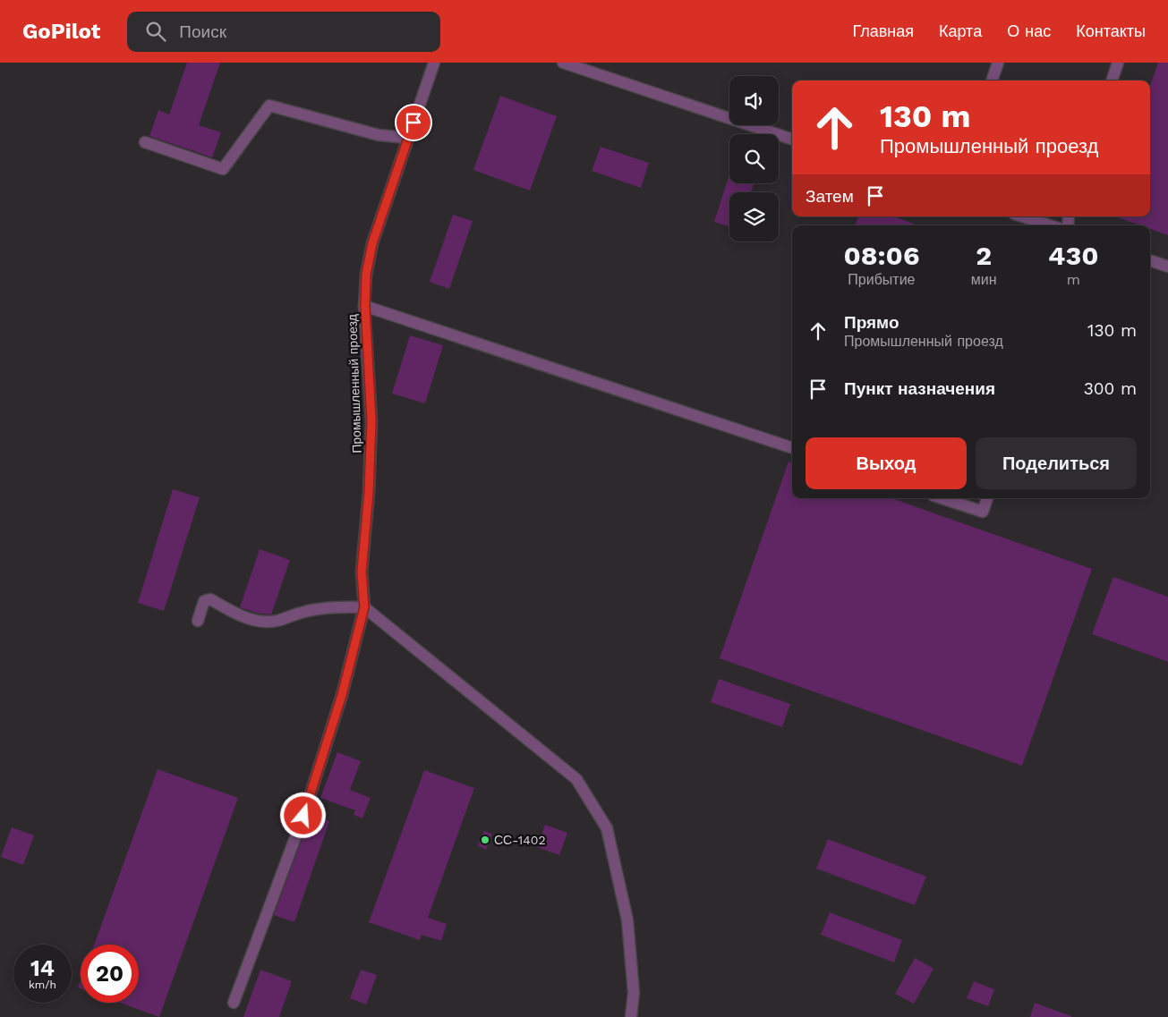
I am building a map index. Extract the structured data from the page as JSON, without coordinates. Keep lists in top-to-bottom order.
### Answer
{
  "streets": {
    "street": ["Промышленный проезд"]
  },
  "places": ["СС-1402"],
  "page": {
    "header": "GoPilot",
    "search": "Поиск",
    "nav": [
      "Главная",
      "Карта",
      "О нас",
      "Контакты"
    ],
    "turn": ["130 m", "Промышленный проезд"],
    "then": "Затем",
    "eta": [
      "08:06",
      "Прибытие",
      "2",
      "мин",
      "430",
      "m"
    ],
    "list": [
      {
        "name": "Прямо",
        "note": "Промышленный проезд",
        "value": "130 m"
      },
      {
        "name": "Пункт назначения",
        "value": "300 m"
      }
    ],
    "buttons": ["Выход", "Поделиться"],
    "speed": "14 km/h",
    "limit": "20"
  }
}
